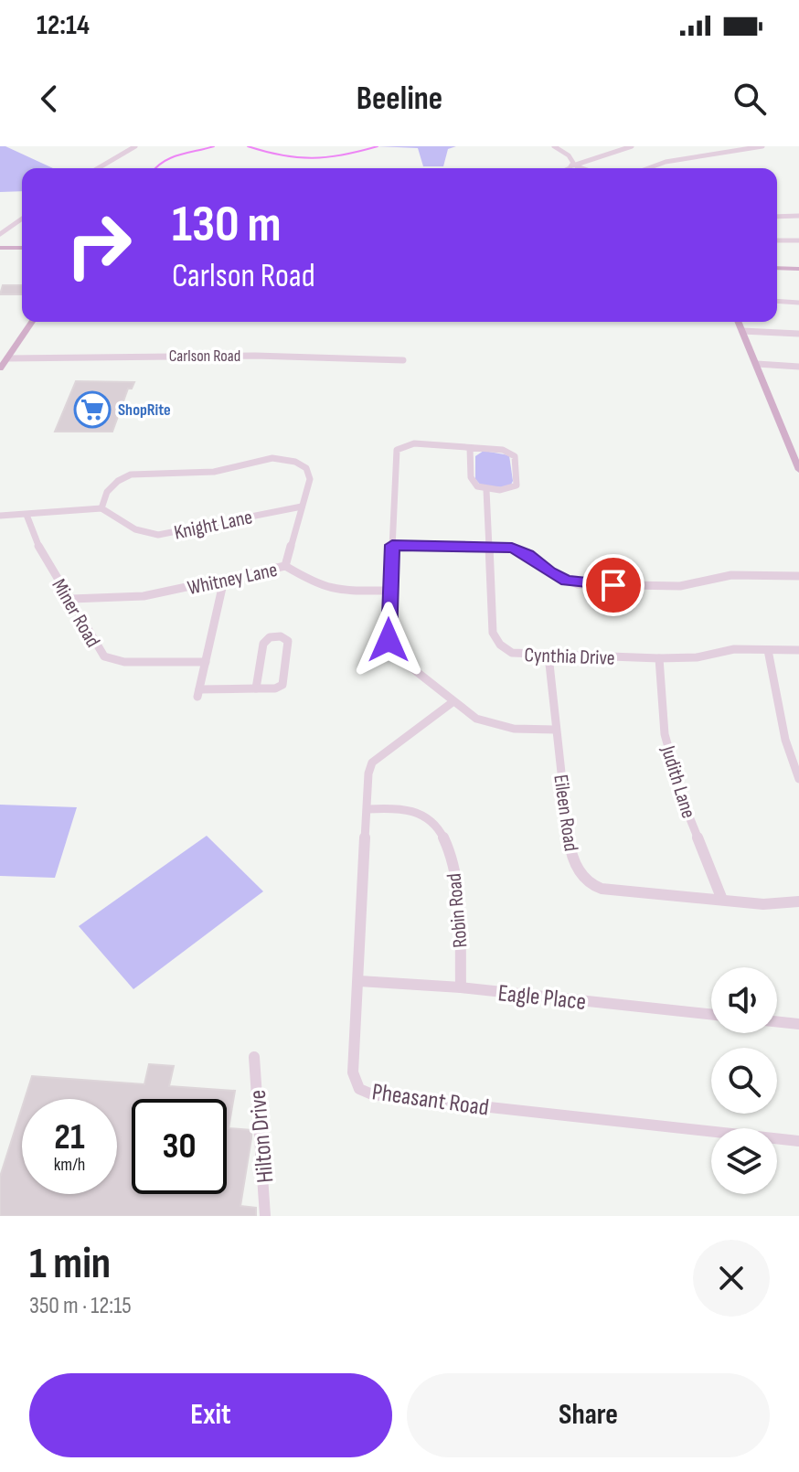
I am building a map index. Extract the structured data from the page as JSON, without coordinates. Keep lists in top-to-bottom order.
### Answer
{
  "streets": {
    "street": [
      "Carlson Road",
      "Knight Lane",
      "Whitney Lane",
      "Miner Road",
      "Cynthia Drive",
      "Judith Lane",
      "Eileen Road",
      "Robin Road",
      "Eagle Place",
      "Pheasant Road",
      "Hilton Drive"
    ]
  },
  "crossings": [
    ["Whitney Lane", "Miner Road"],
    ["Cynthia Drive", "Judith Lane"],
    ["Cynthia Drive", "Eileen Road"],
    ["Judith Lane", "Eileen Road"],
    ["Robin Road", "Eagle Place"],
    ["Robin Road", "Pheasant Road"],
    ["Eagle Place", "Pheasant Road"]
  ],
  "places": {
    "supermarket": ["ShopRite"]
  },
  "page": {
    "status": "12:14",
    "header": "Beeline",
    "turn": ["130 m", "Carlson Road"],
    "speed": "21 km/h",
    "limit": "30",
    "heading": ["1 min", "350 m · 12:15"],
    "buttons": ["Exit", "Share"]
  }
}
